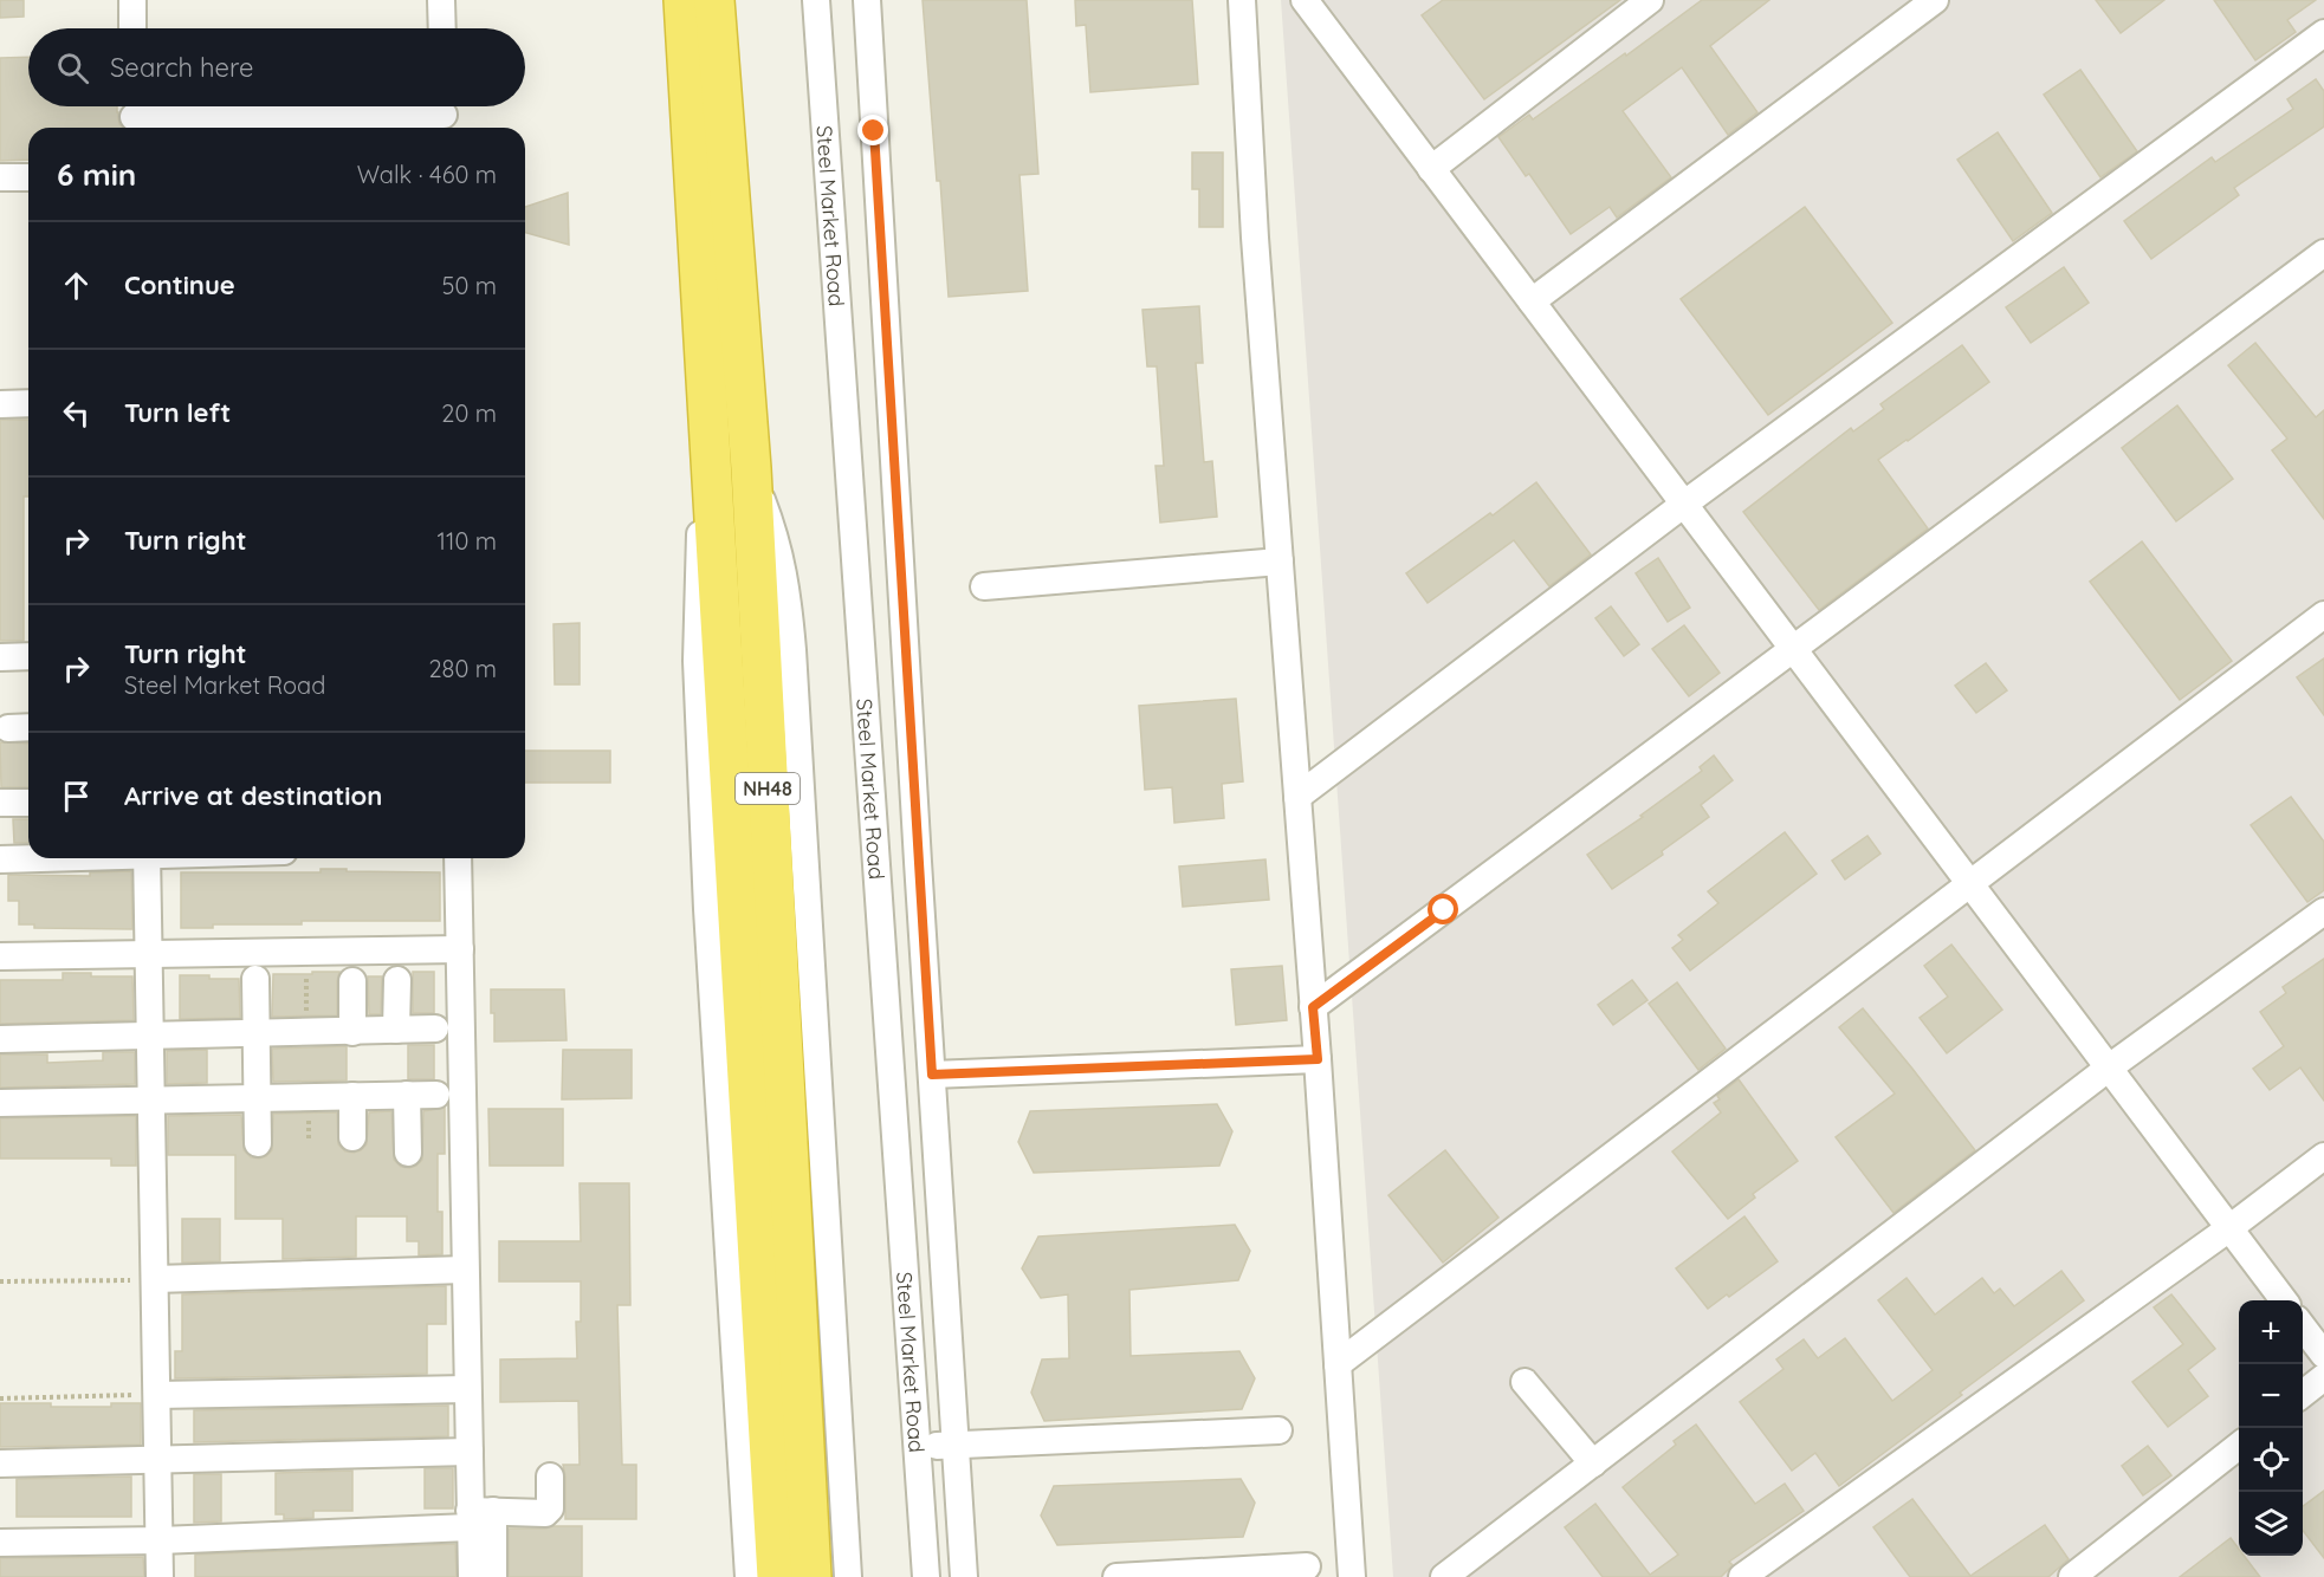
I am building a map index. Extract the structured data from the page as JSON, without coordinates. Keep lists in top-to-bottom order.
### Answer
{
  "streets": {
    "highway": ["NH48"],
    "street": ["Steel Market Road"]
  },
  "page": {
    "search": "Search here",
    "heading": ["6 min", "Walk · 460 m"],
    "list": [
      ["Continue", "50 m"],
      ["Turn left", "20 m"],
      ["Turn right", "110 m"],
      ["Turn right", "Steel Market Road", "280 m"],
      "Arrive at destination"
    ],
    "map_buttons": ["+", "−"]
  }
}
